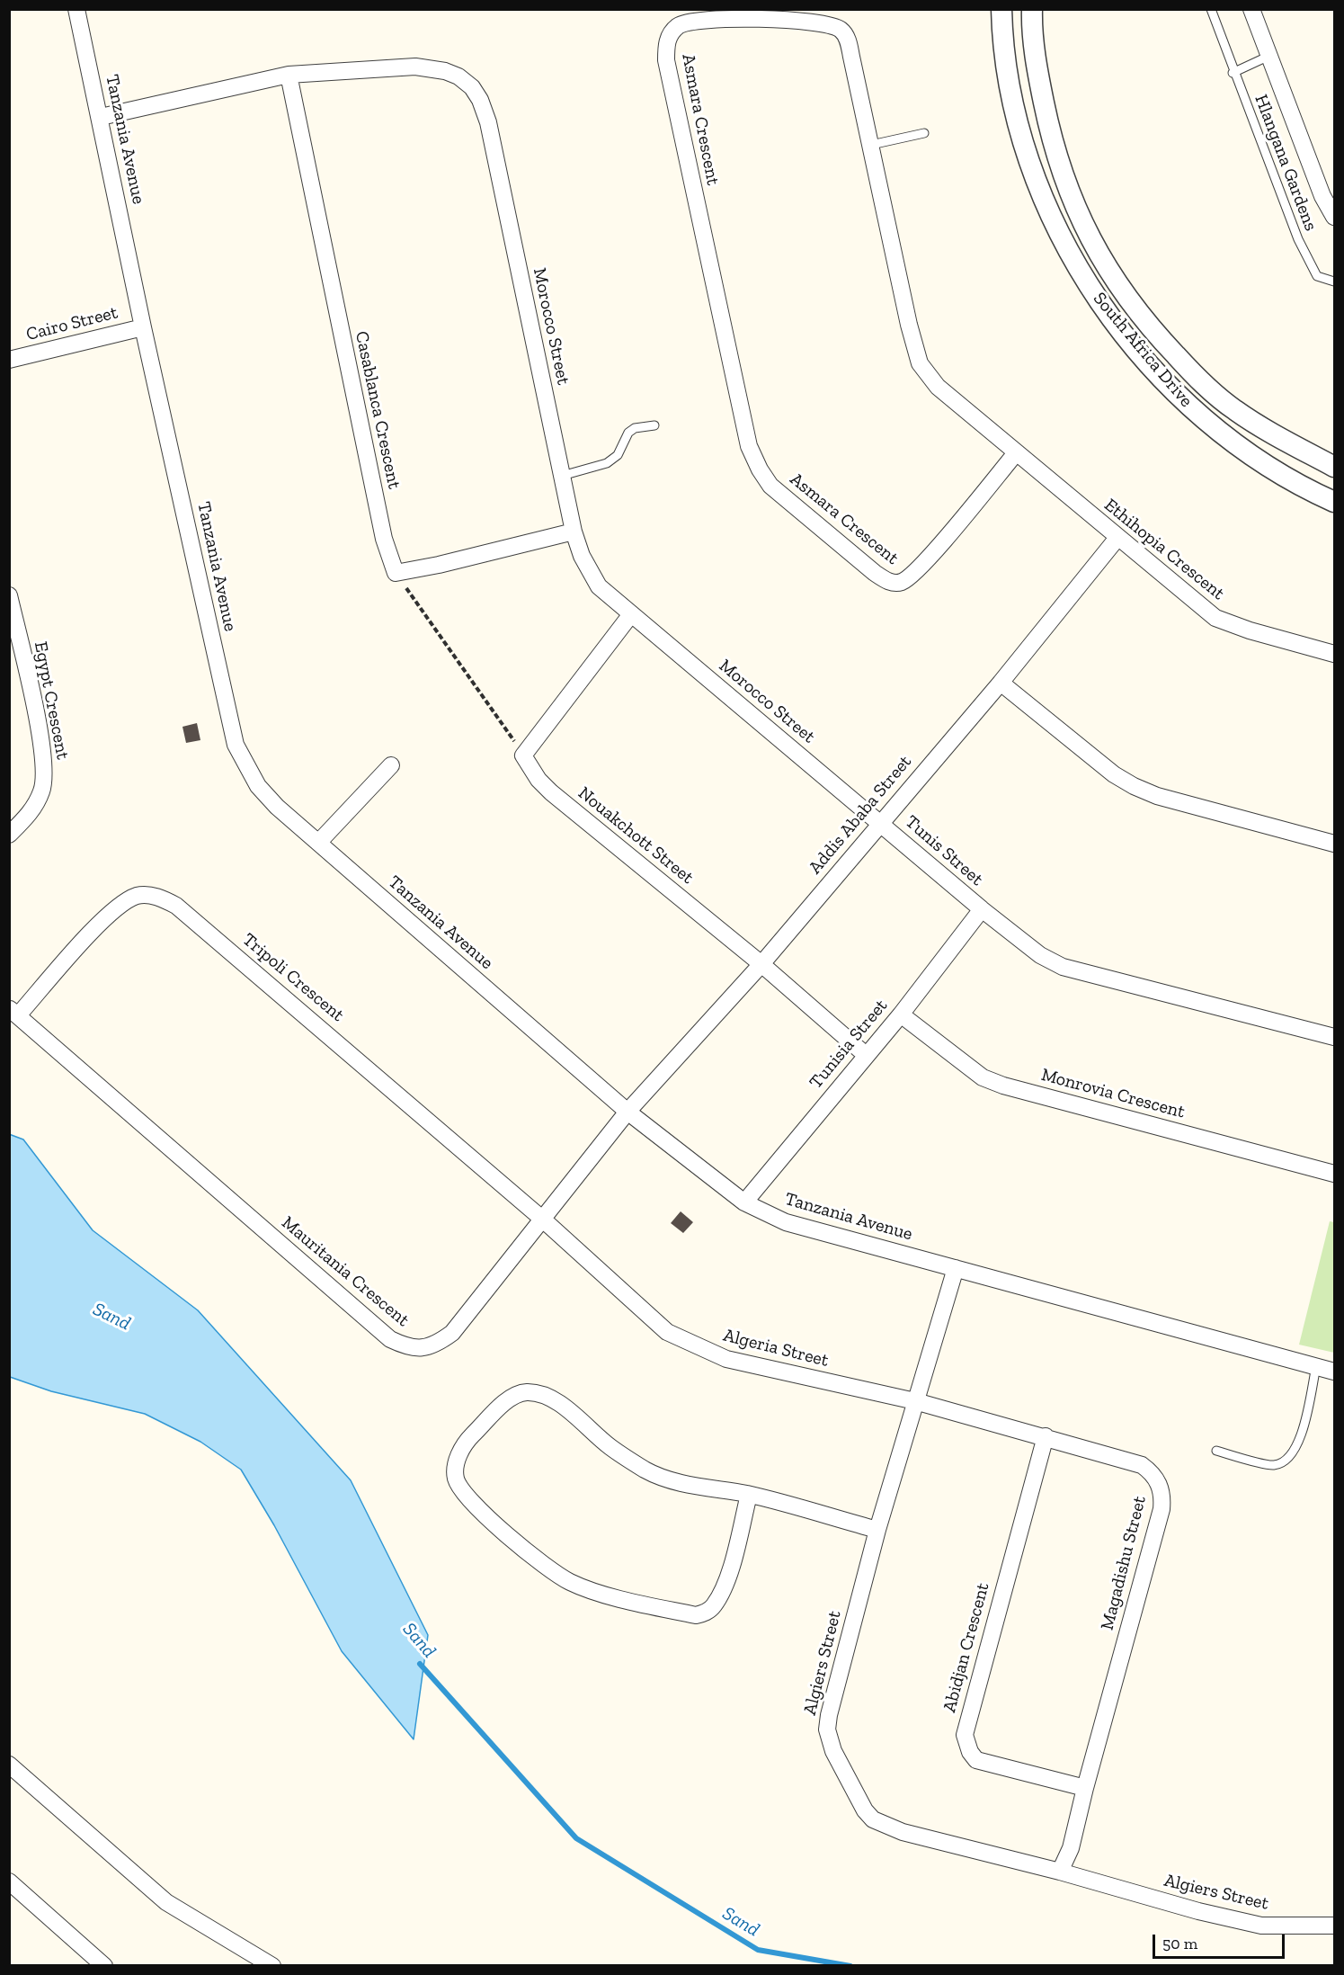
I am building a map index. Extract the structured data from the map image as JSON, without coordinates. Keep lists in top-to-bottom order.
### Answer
{
  "streets": {
    "street": [
      "Asmara Crescent",
      "Tanzania Avenue",
      "Cairo Street",
      "Morocco Street",
      "South Africa Drive",
      "Casablanca Crescent",
      "Ethihopia Crescent",
      "Egypt Crescent",
      "Addis Ababa Street",
      "Nouakchott Street",
      "Tunis Street",
      "Tripoli Crescent",
      "Tunisia Street",
      "Monrovia Crescent",
      "Mauritania Crescent",
      "Algeria Street",
      "Magadishu Street",
      "Abidjan Crescent",
      "Algiers Street"
    ],
    "lane": ["Hlangana Gardens"]
  },
  "crossings": [
    ["Asmara Crescent", "Ethihopia Crescent"],
    ["Tanzania Avenue", "Cairo Street"],
    ["Tanzania Avenue", "Morocco Street"],
    ["Tanzania Avenue", "Addis Ababa Street"],
    ["Tanzania Avenue", "Tunisia Street"],
    ["Tanzania Avenue", "Mauritania Crescent"],
    ["Tanzania Avenue", "Algiers Street"],
    ["Morocco Street", "Casablanca Crescent"],
    ["Morocco Street", "Addis Ababa Street"],
    ["Morocco Street", "Tunis Street"],
    ["Ethihopia Crescent", "Addis Ababa Street"],
    ["Addis Ababa Street", "Nouakchott Street"],
    ["Addis Ababa Street", "Tunis Street"],
    ["Addis Ababa Street", "Mauritania Crescent"],
    ["Nouakchott Street", "Tunisia Street"],
    ["Tunis Street", "Tunisia Street"],
    ["Tripoli Crescent", "Mauritania Crescent"],
    ["Tripoli Crescent", "Algeria Street"],
    ["Tunisia Street", "Monrovia Crescent"],
    ["Mauritania Crescent", "Algeria Street"],
    ["Algeria Street", "Magadishu Street"],
    ["Algeria Street", "Algiers Street"],
    ["Magadishu Street", "Abidjan Crescent"],
    ["Magadishu Street", "Algiers Street"]
  ],
  "water": ["Sand"],
  "scale_bar": "50 m"
}
